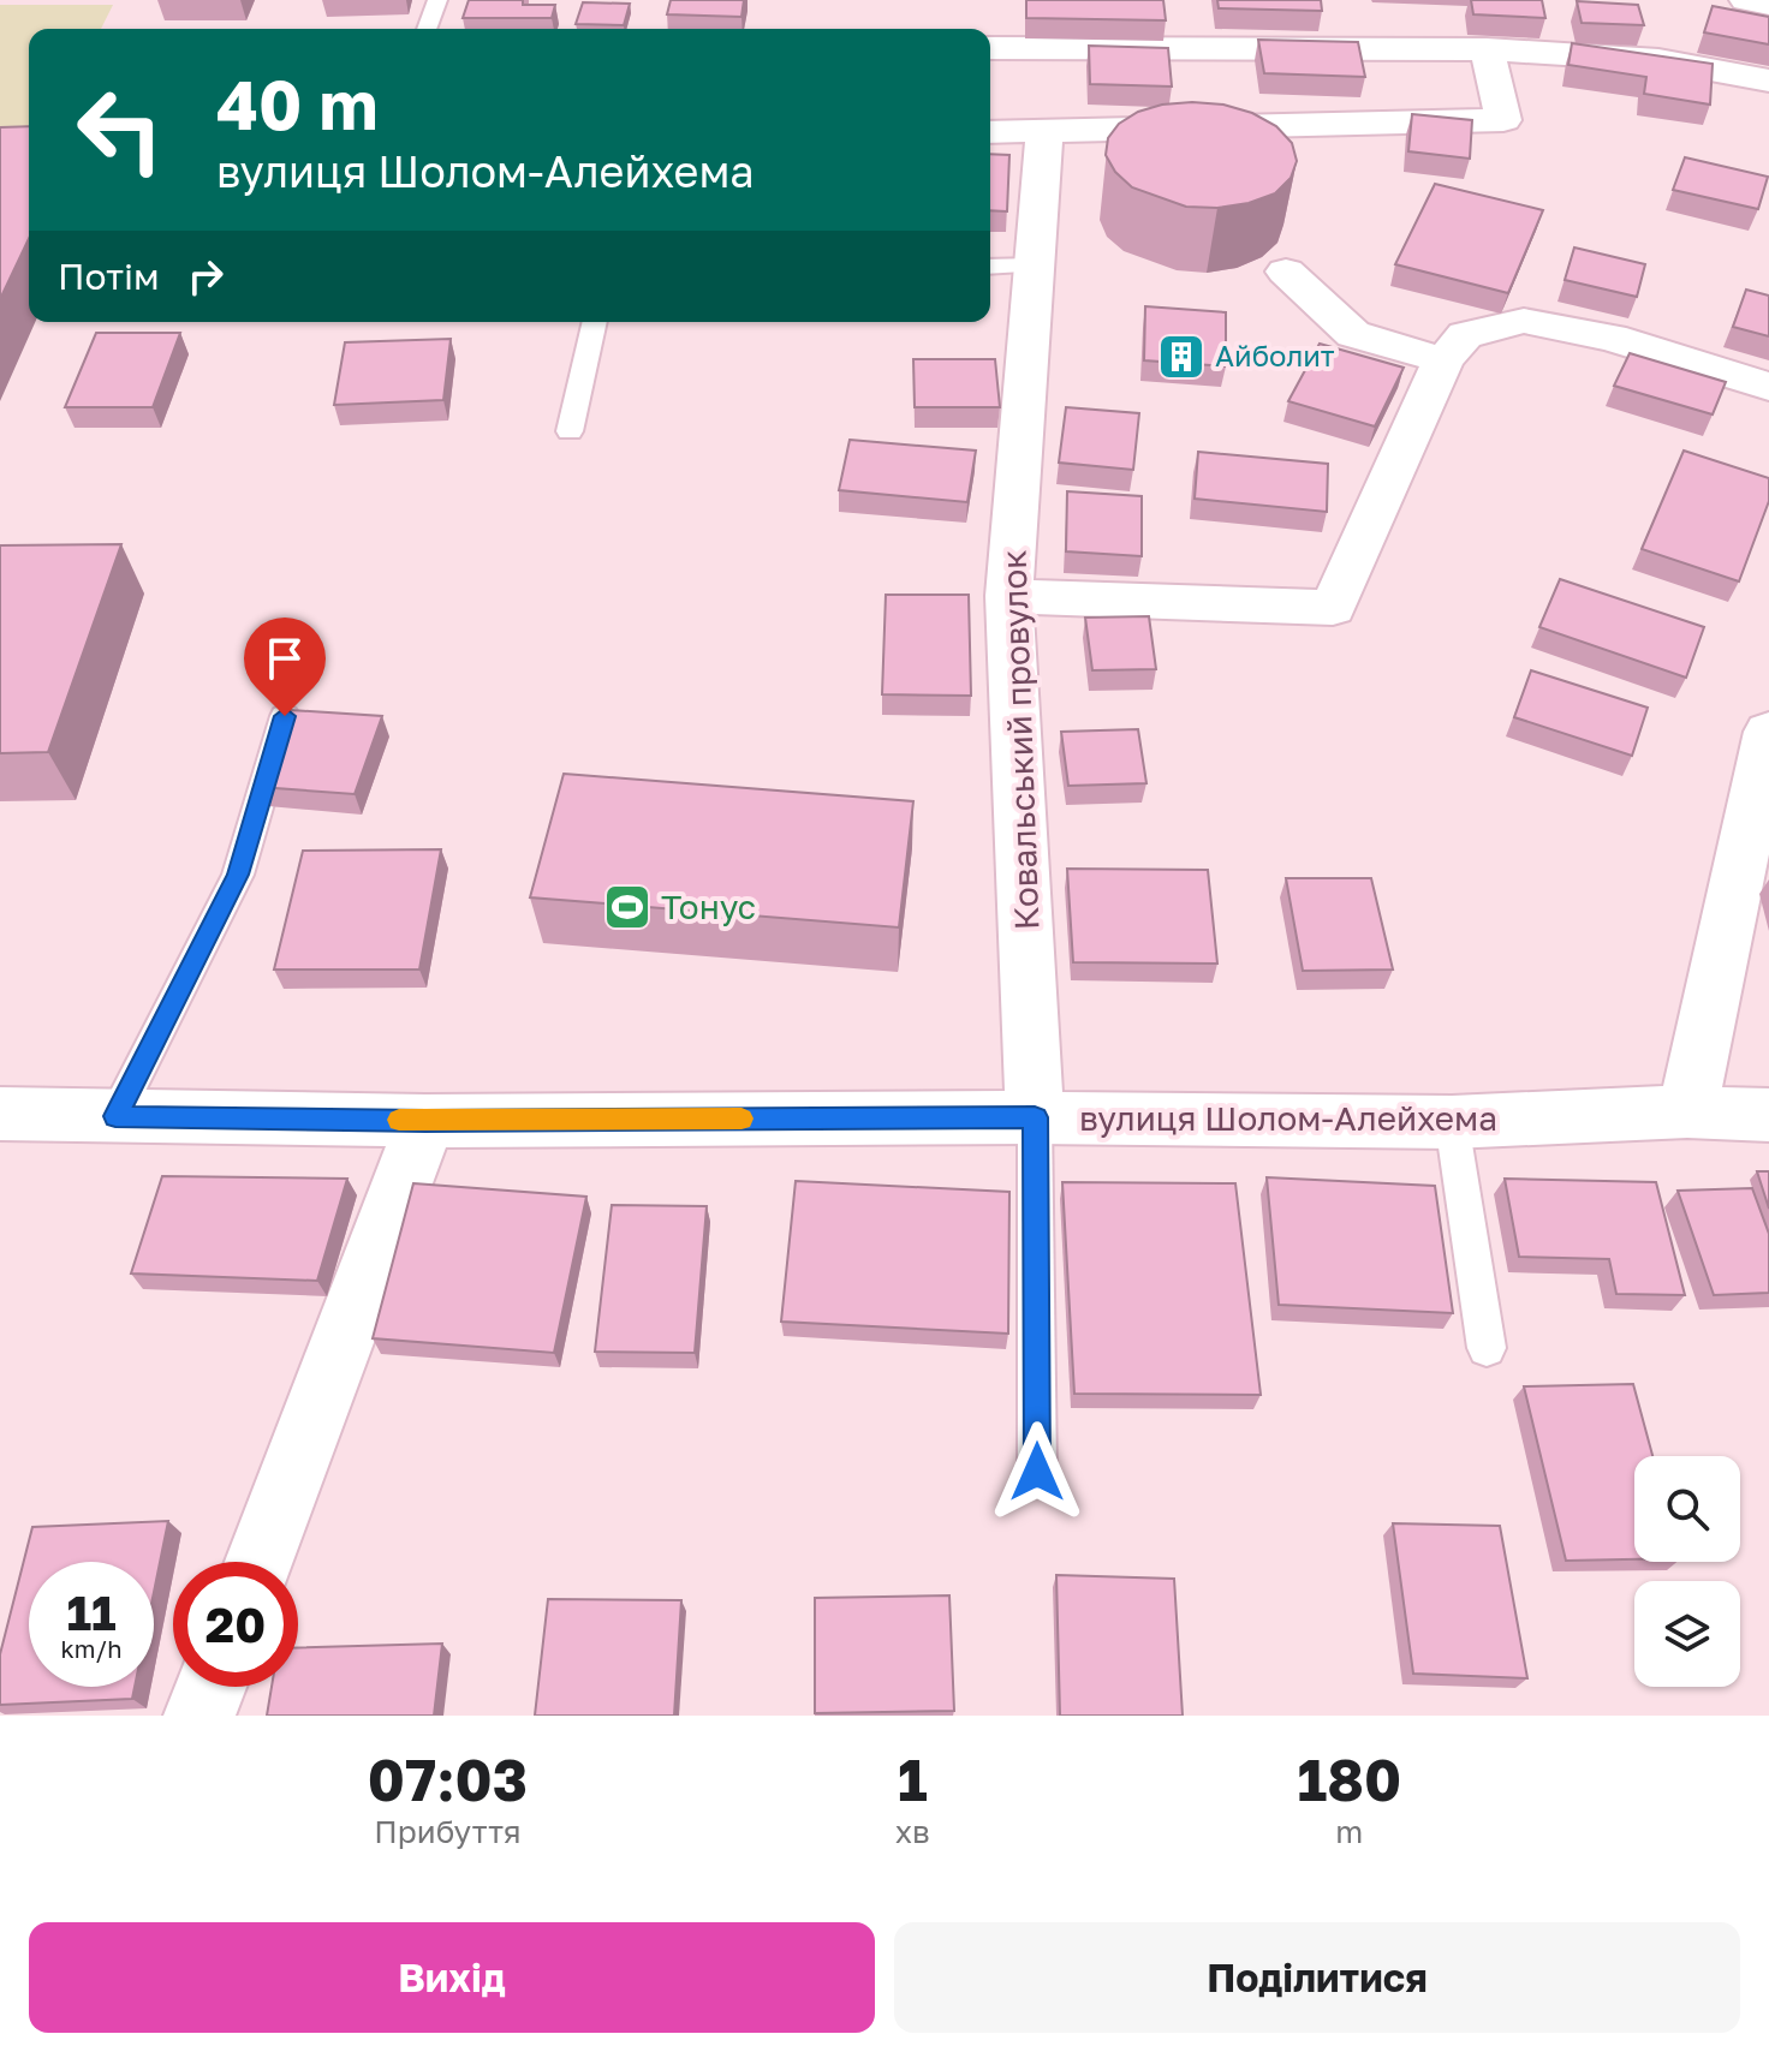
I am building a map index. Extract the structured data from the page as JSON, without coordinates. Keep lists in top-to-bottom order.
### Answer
{
  "streets": {
    "street": ["Ковальський провулок", "вулиця Шолом-Алейхема"]
  },
  "crossings": [
    ["Ковальський провулок", "вулиця Шолом-Алейхема"]
  ],
  "places": {
    "building": ["Айболит"],
    "sports": ["Тонус"]
  },
  "page": {
    "turn": ["40 m", "вулиця Шолом-Алейхема"],
    "then": "Потім",
    "speed": "11 km/h",
    "limit": "20",
    "eta": [
      "07:03",
      "Прибуття",
      "1",
      "хв",
      "180",
      "m"
    ],
    "buttons": ["Вихід", "Поділитися"]
  }
}
